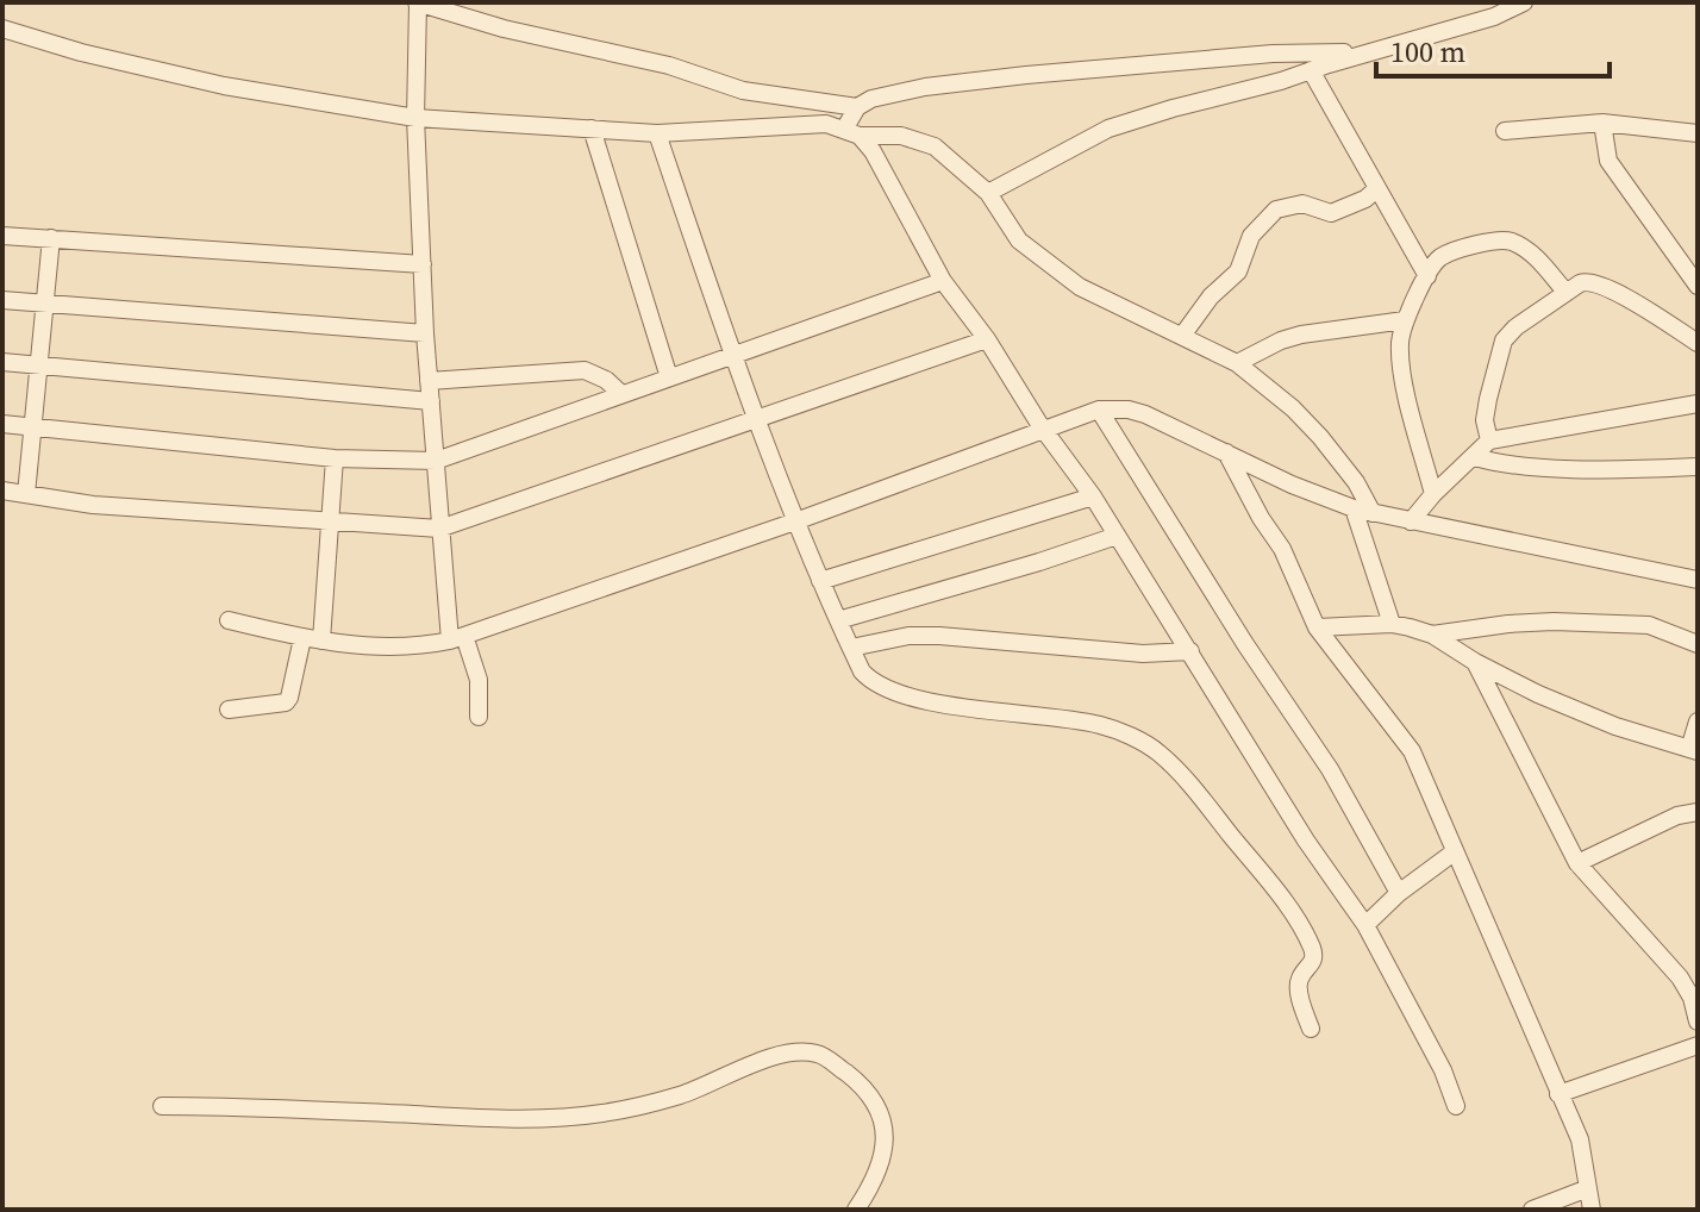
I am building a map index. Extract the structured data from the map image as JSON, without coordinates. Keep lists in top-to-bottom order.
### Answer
{
  "scale_bar": "100 m"
}
